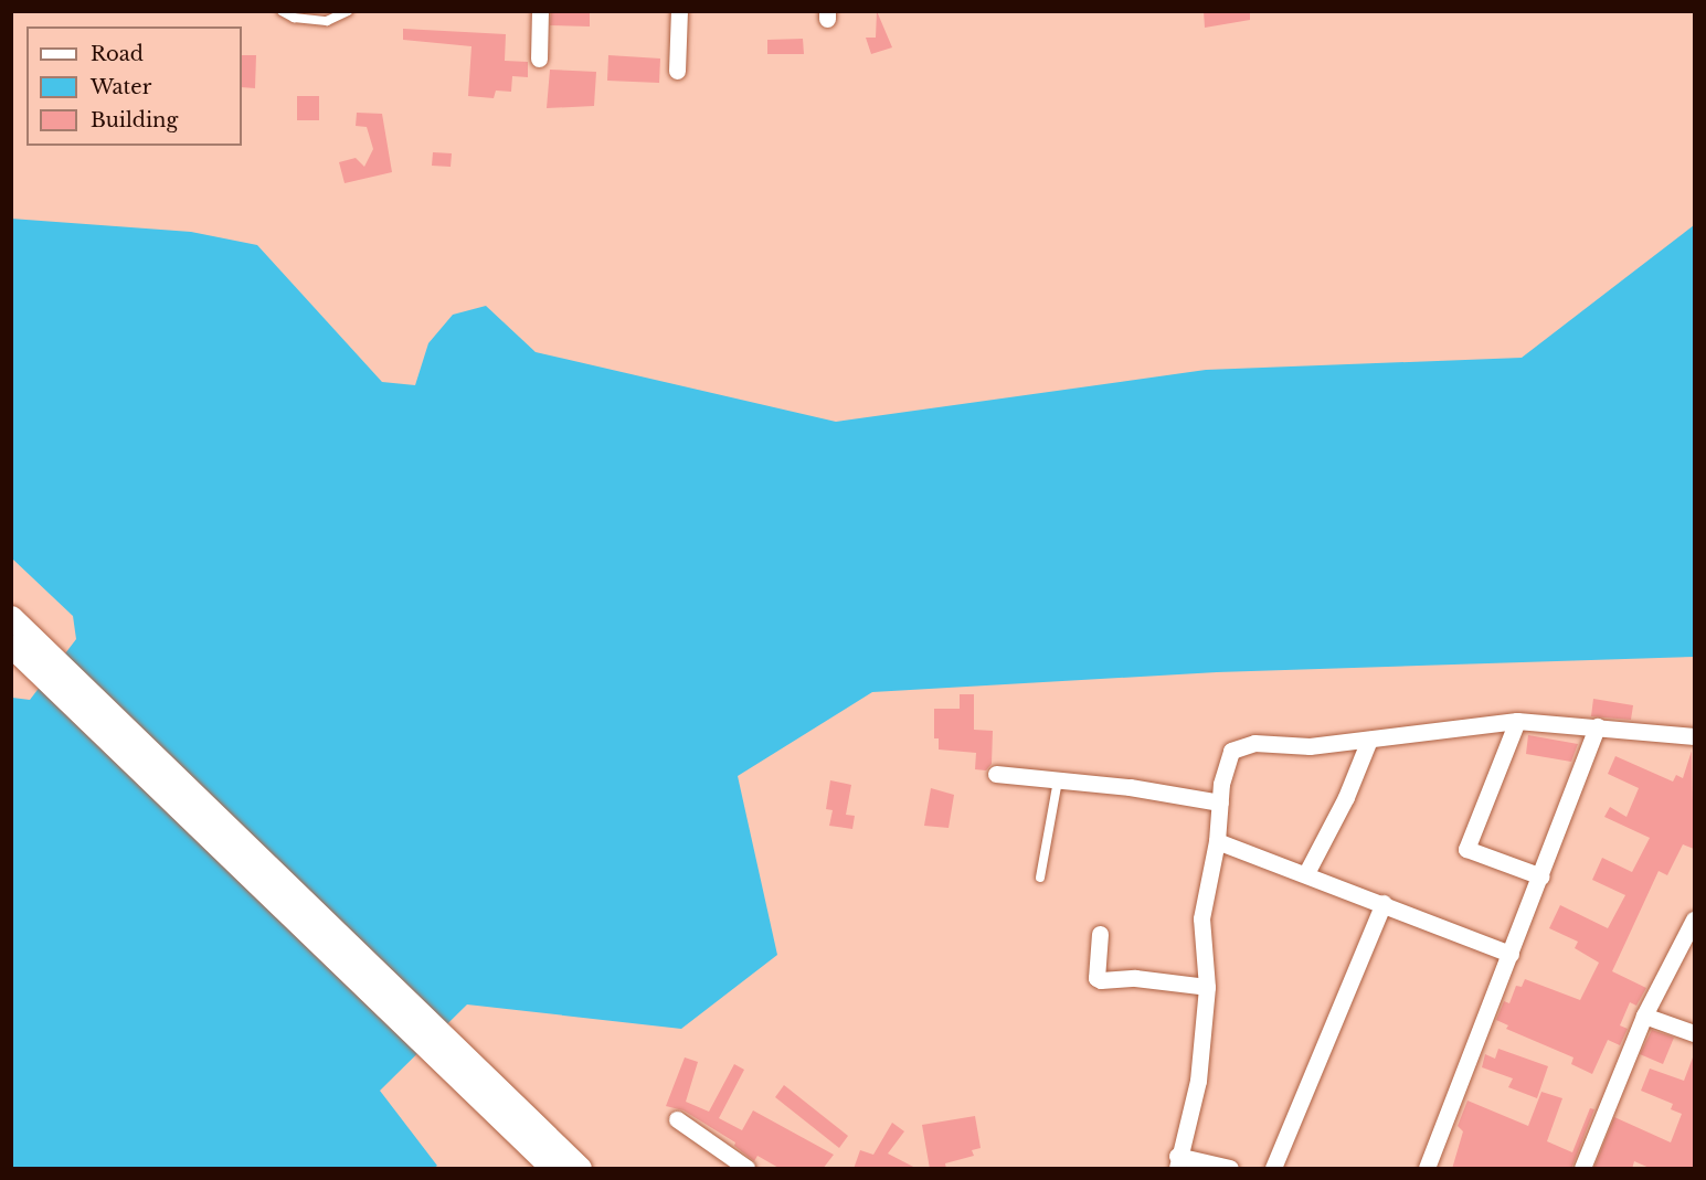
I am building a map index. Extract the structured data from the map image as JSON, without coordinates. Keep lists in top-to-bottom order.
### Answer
{
  "legend": ["Road", "Water", "Building"]
}
